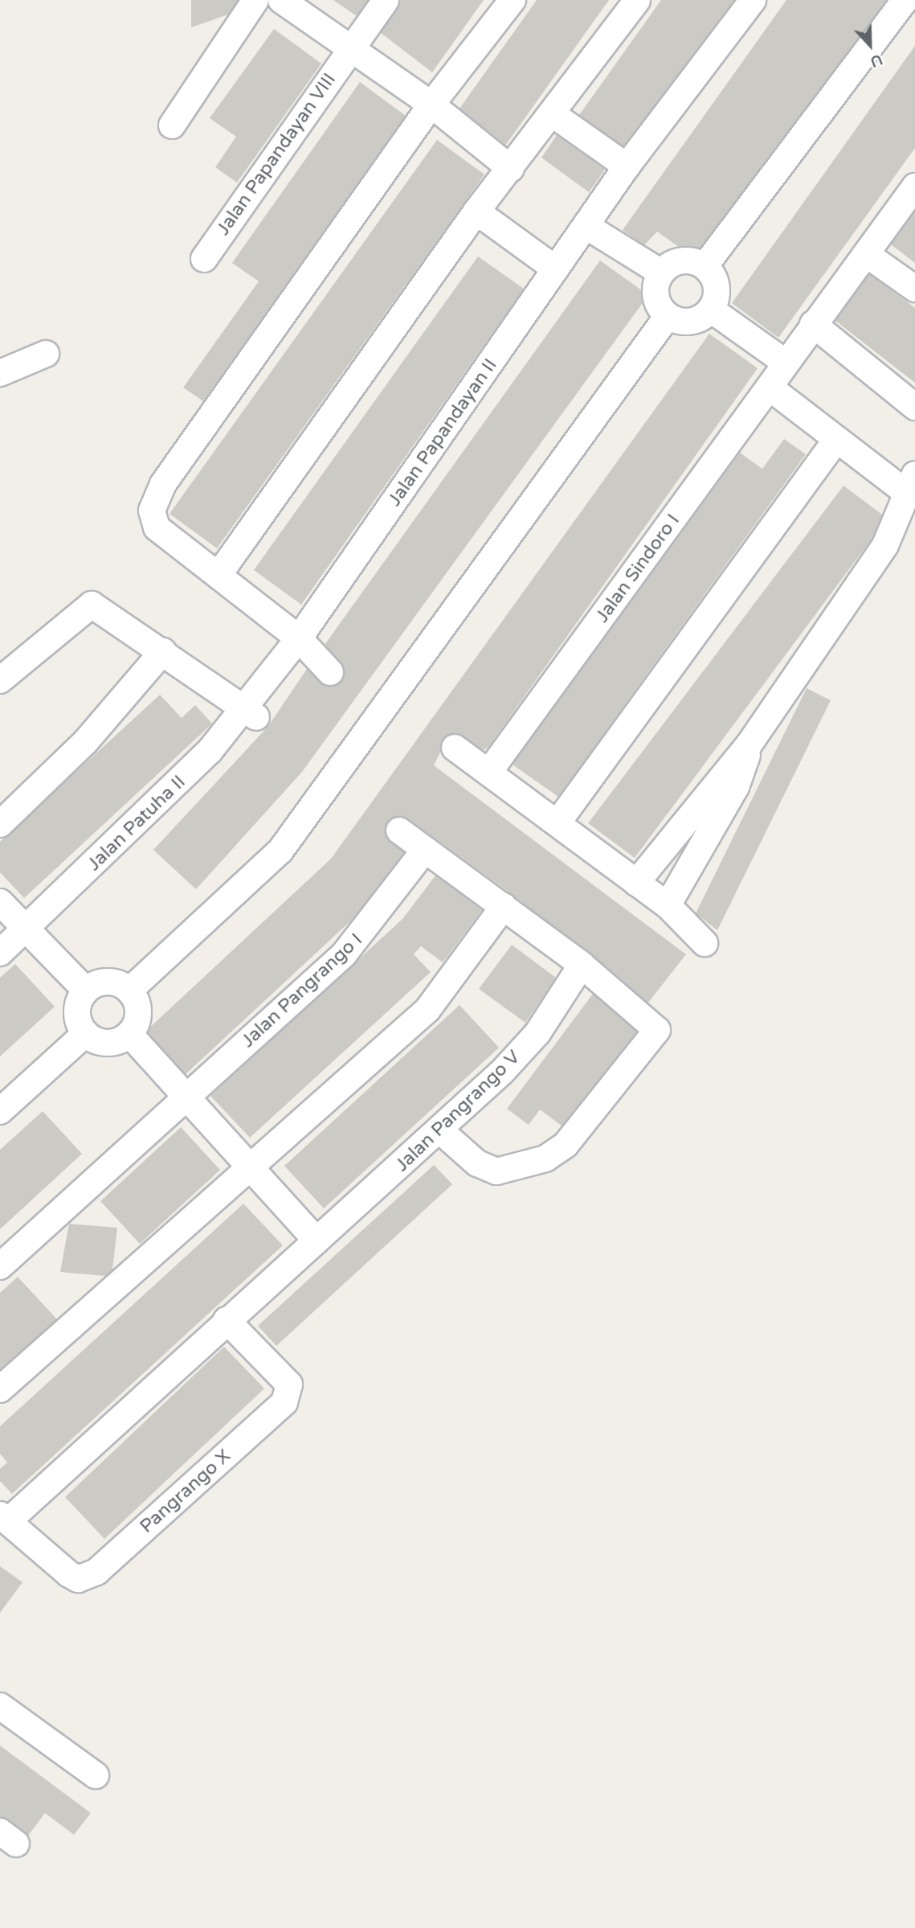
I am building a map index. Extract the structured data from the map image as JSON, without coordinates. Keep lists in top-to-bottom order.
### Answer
{
  "streets": {
    "street": [
      "Jalan Papandayan VIII",
      "Jalan Papandayan II",
      "Jalan Sindoro I",
      "Jalan Patuha II",
      "Jalan Pangrango I",
      "Jalan Pangrango V",
      "Pangrango X"
    ]
  },
  "crossings": [
    ["Jalan Papandayan II", "Jalan Patuha II"],
    ["Jalan Pangrango V", "Pangrango X"]
  ],
  "north": "bottom"
}
